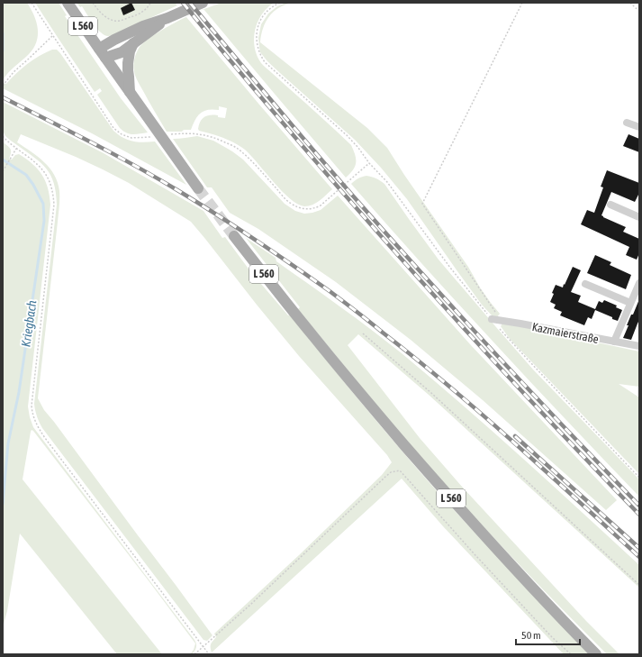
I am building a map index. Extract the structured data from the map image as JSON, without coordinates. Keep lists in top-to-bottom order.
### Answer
{
  "streets": {
    "main road": ["L 560"],
    "street": ["Kazmaierstraße"]
  },
  "water": ["Kriegbach"],
  "scale_bar": "50 m"
}
